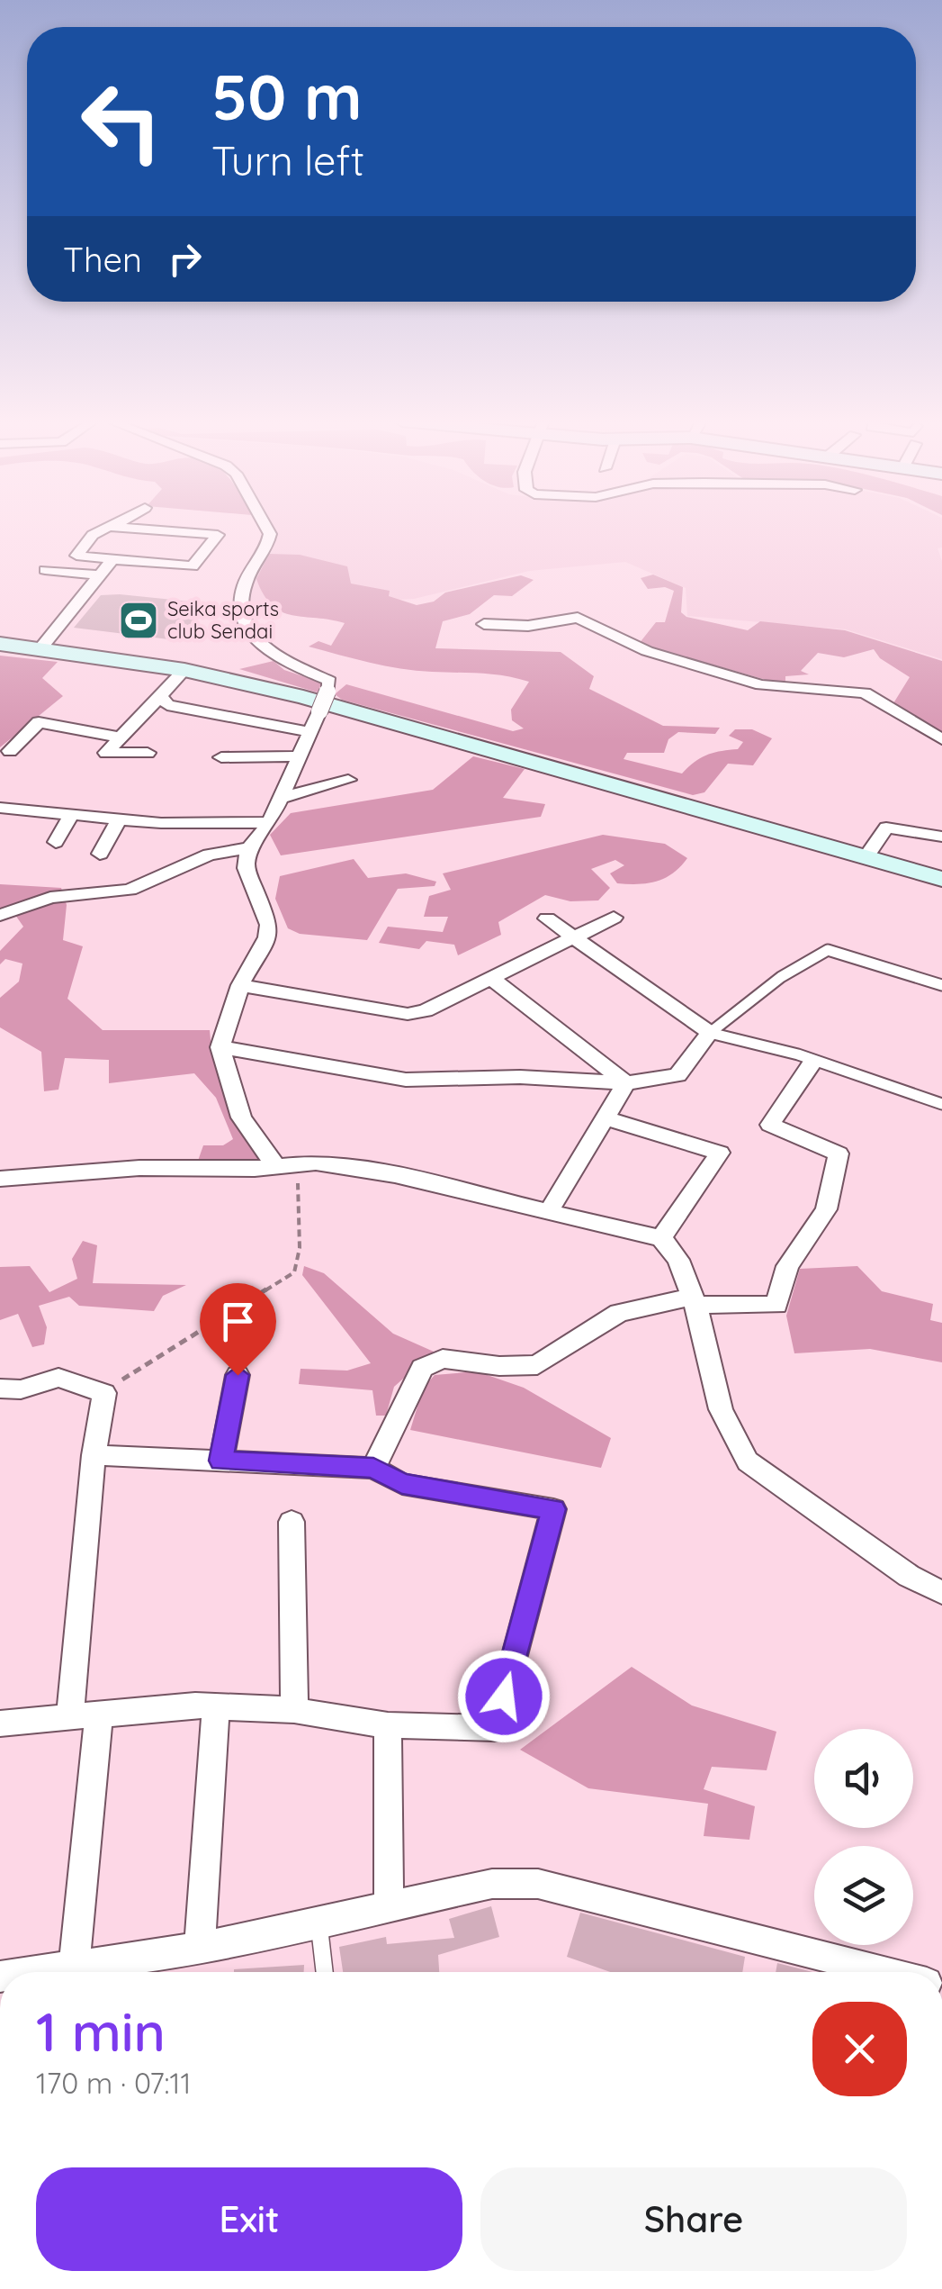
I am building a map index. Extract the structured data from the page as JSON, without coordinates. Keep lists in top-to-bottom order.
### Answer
{
  "places": {
    "sports": ["Seika sports club Sendai"]
  },
  "page": {
    "turn": ["50 m", "Turn left"],
    "then": "Then",
    "heading": ["1 min", "170 m · 07:11"],
    "buttons": ["Exit", "Share"]
  }
}
